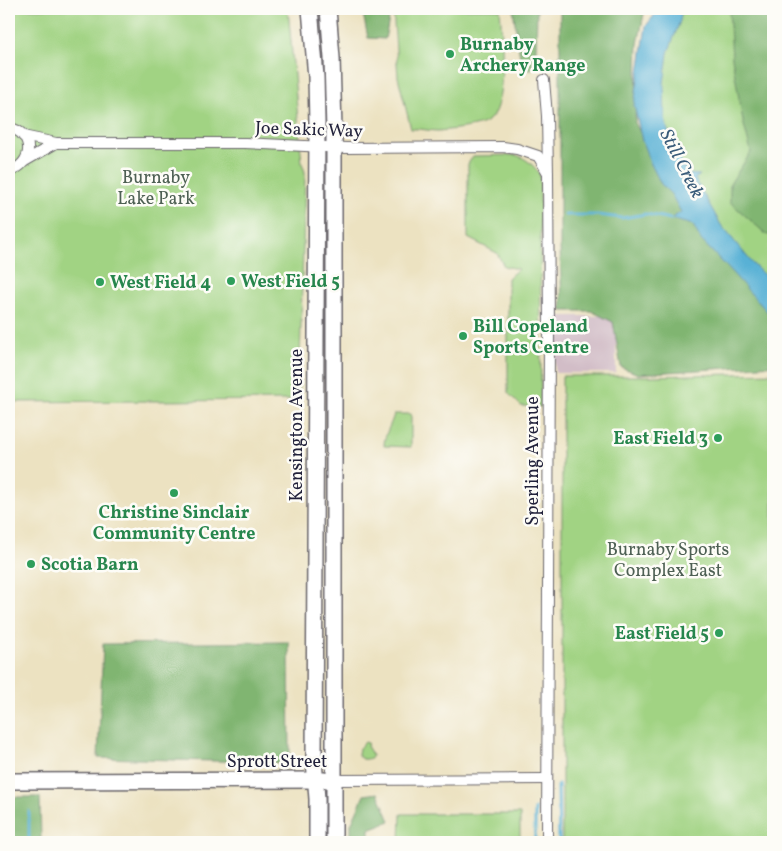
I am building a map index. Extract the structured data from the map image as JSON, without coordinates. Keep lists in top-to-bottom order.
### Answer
{
  "streets": {
    "main road": ["Kensington Avenue", "Sprott Street"],
    "street": ["Joe Sakic Way", "Sperling Avenue"]
  },
  "crossings": [
    ["Joe Sakic Way", "Kensington Avenue"],
    ["Joe Sakic Way", "Sperling Avenue"],
    ["Kensington Avenue", "Sprott Street"],
    ["Sperling Avenue", "Sprott Street"]
  ],
  "water": ["Still Creek"],
  "parks": ["Burnaby Lake Park", "Burnaby Sports Complex East"],
  "places": [
    "Burnaby Archery Range",
    "West Field 5",
    "West Field 4",
    "Bill Copeland Sports Centre",
    "East Field 3",
    "Christine Sinclair Community Centre",
    "Scotia Barn",
    "East Field 5"
  ]
}
